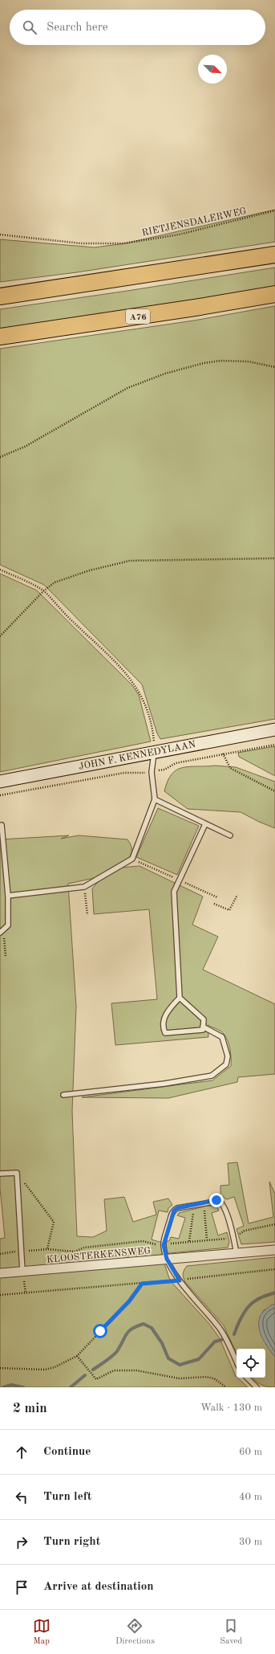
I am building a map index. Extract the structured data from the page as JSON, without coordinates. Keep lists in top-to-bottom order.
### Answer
{
  "streets": {
    "highway": ["A76"],
    "street": ["JOHN F. KENNEDYLAAN", "KLOOSTERKENSWEG"],
    "path": ["RIETJENSDALERWEG"]
  },
  "north": "bottom right",
  "page": {
    "search": "Search here",
    "heading": ["2 min", "Walk · 130 m"],
    "list": [
      ["Continue", "60 m"],
      ["Turn left", "40 m"],
      ["Turn right", "30 m"],
      "Arrive at destination"
    ],
    "nav": ["Map", "Directions", "Saved"]
  }
}
